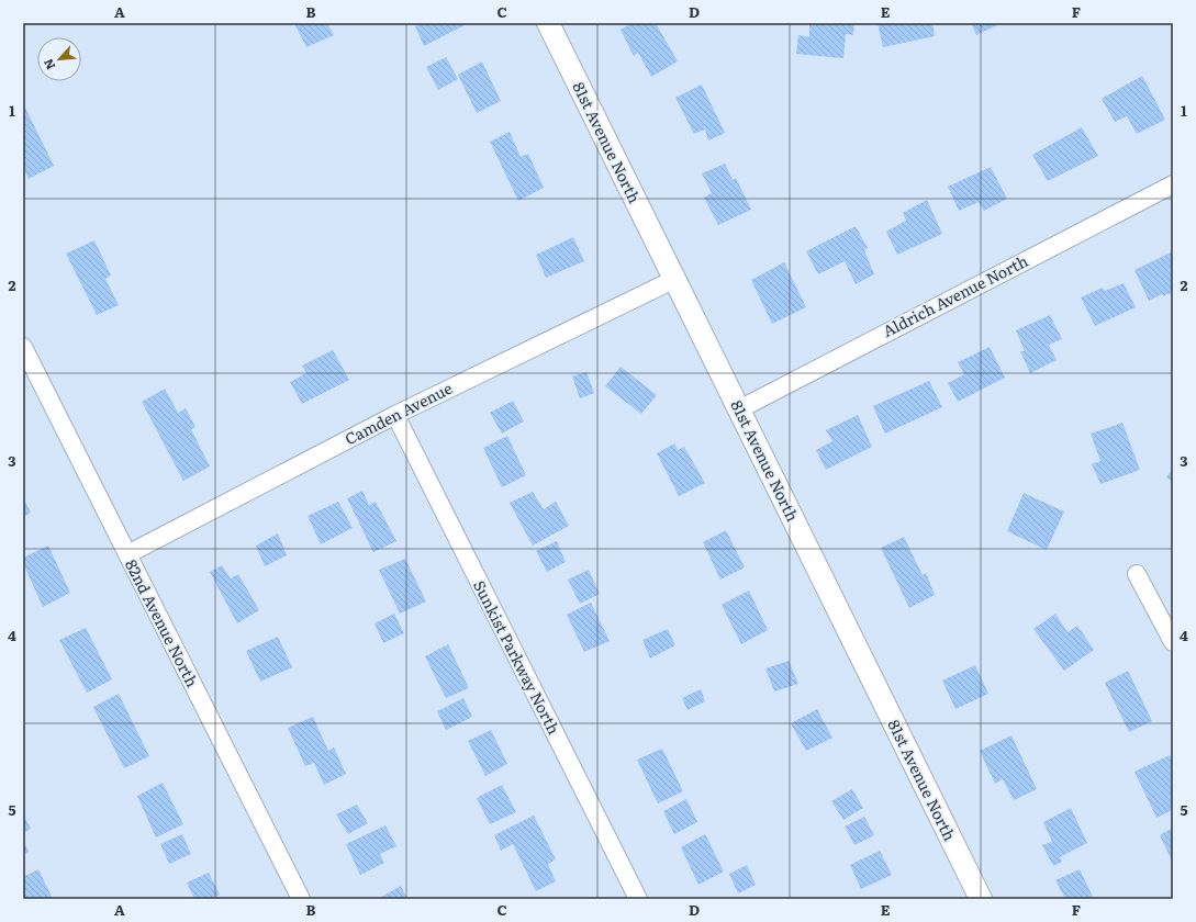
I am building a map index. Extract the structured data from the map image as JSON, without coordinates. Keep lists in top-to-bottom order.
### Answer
{
  "streets": {
    "street": [
      "81st Avenue North",
      "Aldrich Avenue North",
      "Camden Avenue",
      "82nd Avenue North",
      "Sunkist Parkway North"
    ]
  },
  "crossings": [
    ["81st Avenue North", "Aldrich Avenue North"],
    ["81st Avenue North", "Camden Avenue"],
    ["Camden Avenue", "82nd Avenue North"],
    ["Camden Avenue", "Sunkist Parkway North"]
  ],
  "north": "bottom left",
  "grid": {
    "columns": [
      "A",
      "B",
      "C",
      "D",
      "E",
      "F"
    ],
    "rows": [
      "1",
      "2",
      "3",
      "4",
      "5"
    ]
  }
}
